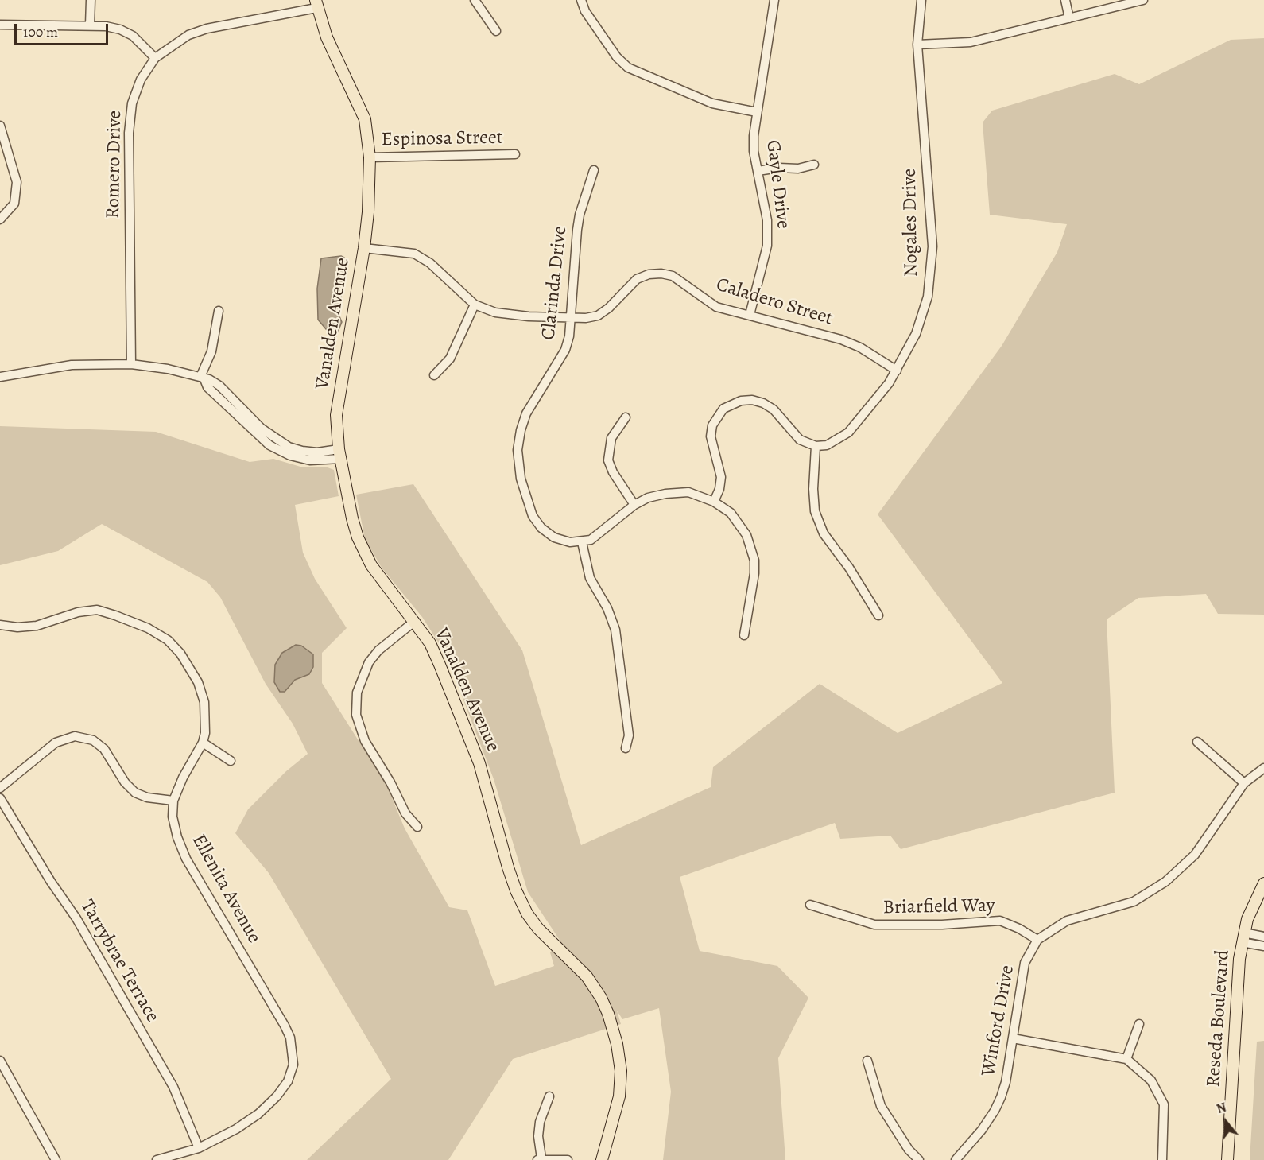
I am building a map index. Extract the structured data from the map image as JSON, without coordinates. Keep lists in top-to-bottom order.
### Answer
{
  "streets": {
    "main road": ["Vanalden Avenue", "Reseda Boulevard"],
    "street": [
      "Espinosa Street",
      "Romero Drive",
      "Gayle Drive",
      "Nogales Drive",
      "Clarinda Drive",
      "Caladero Street",
      "Ellenita Avenue",
      "Briarfield Way",
      "Tarrybrae Terrace",
      "Winford Drive"
    ]
  },
  "crossings": [
    ["Espinosa Street", "Vanalden Avenue"],
    ["Romero Drive", "Vanalden Avenue"],
    ["Gayle Drive", "Caladero Street"],
    ["Nogales Drive", "Caladero Street"],
    ["Clarinda Drive", "Caladero Street"],
    ["Caladero Street", "Vanalden Avenue"],
    ["Ellenita Avenue", "Tarrybrae Terrace"],
    ["Briarfield Way", "Winford Drive"]
  ],
  "scale_bar": "100 m",
  "north": "top"
}
